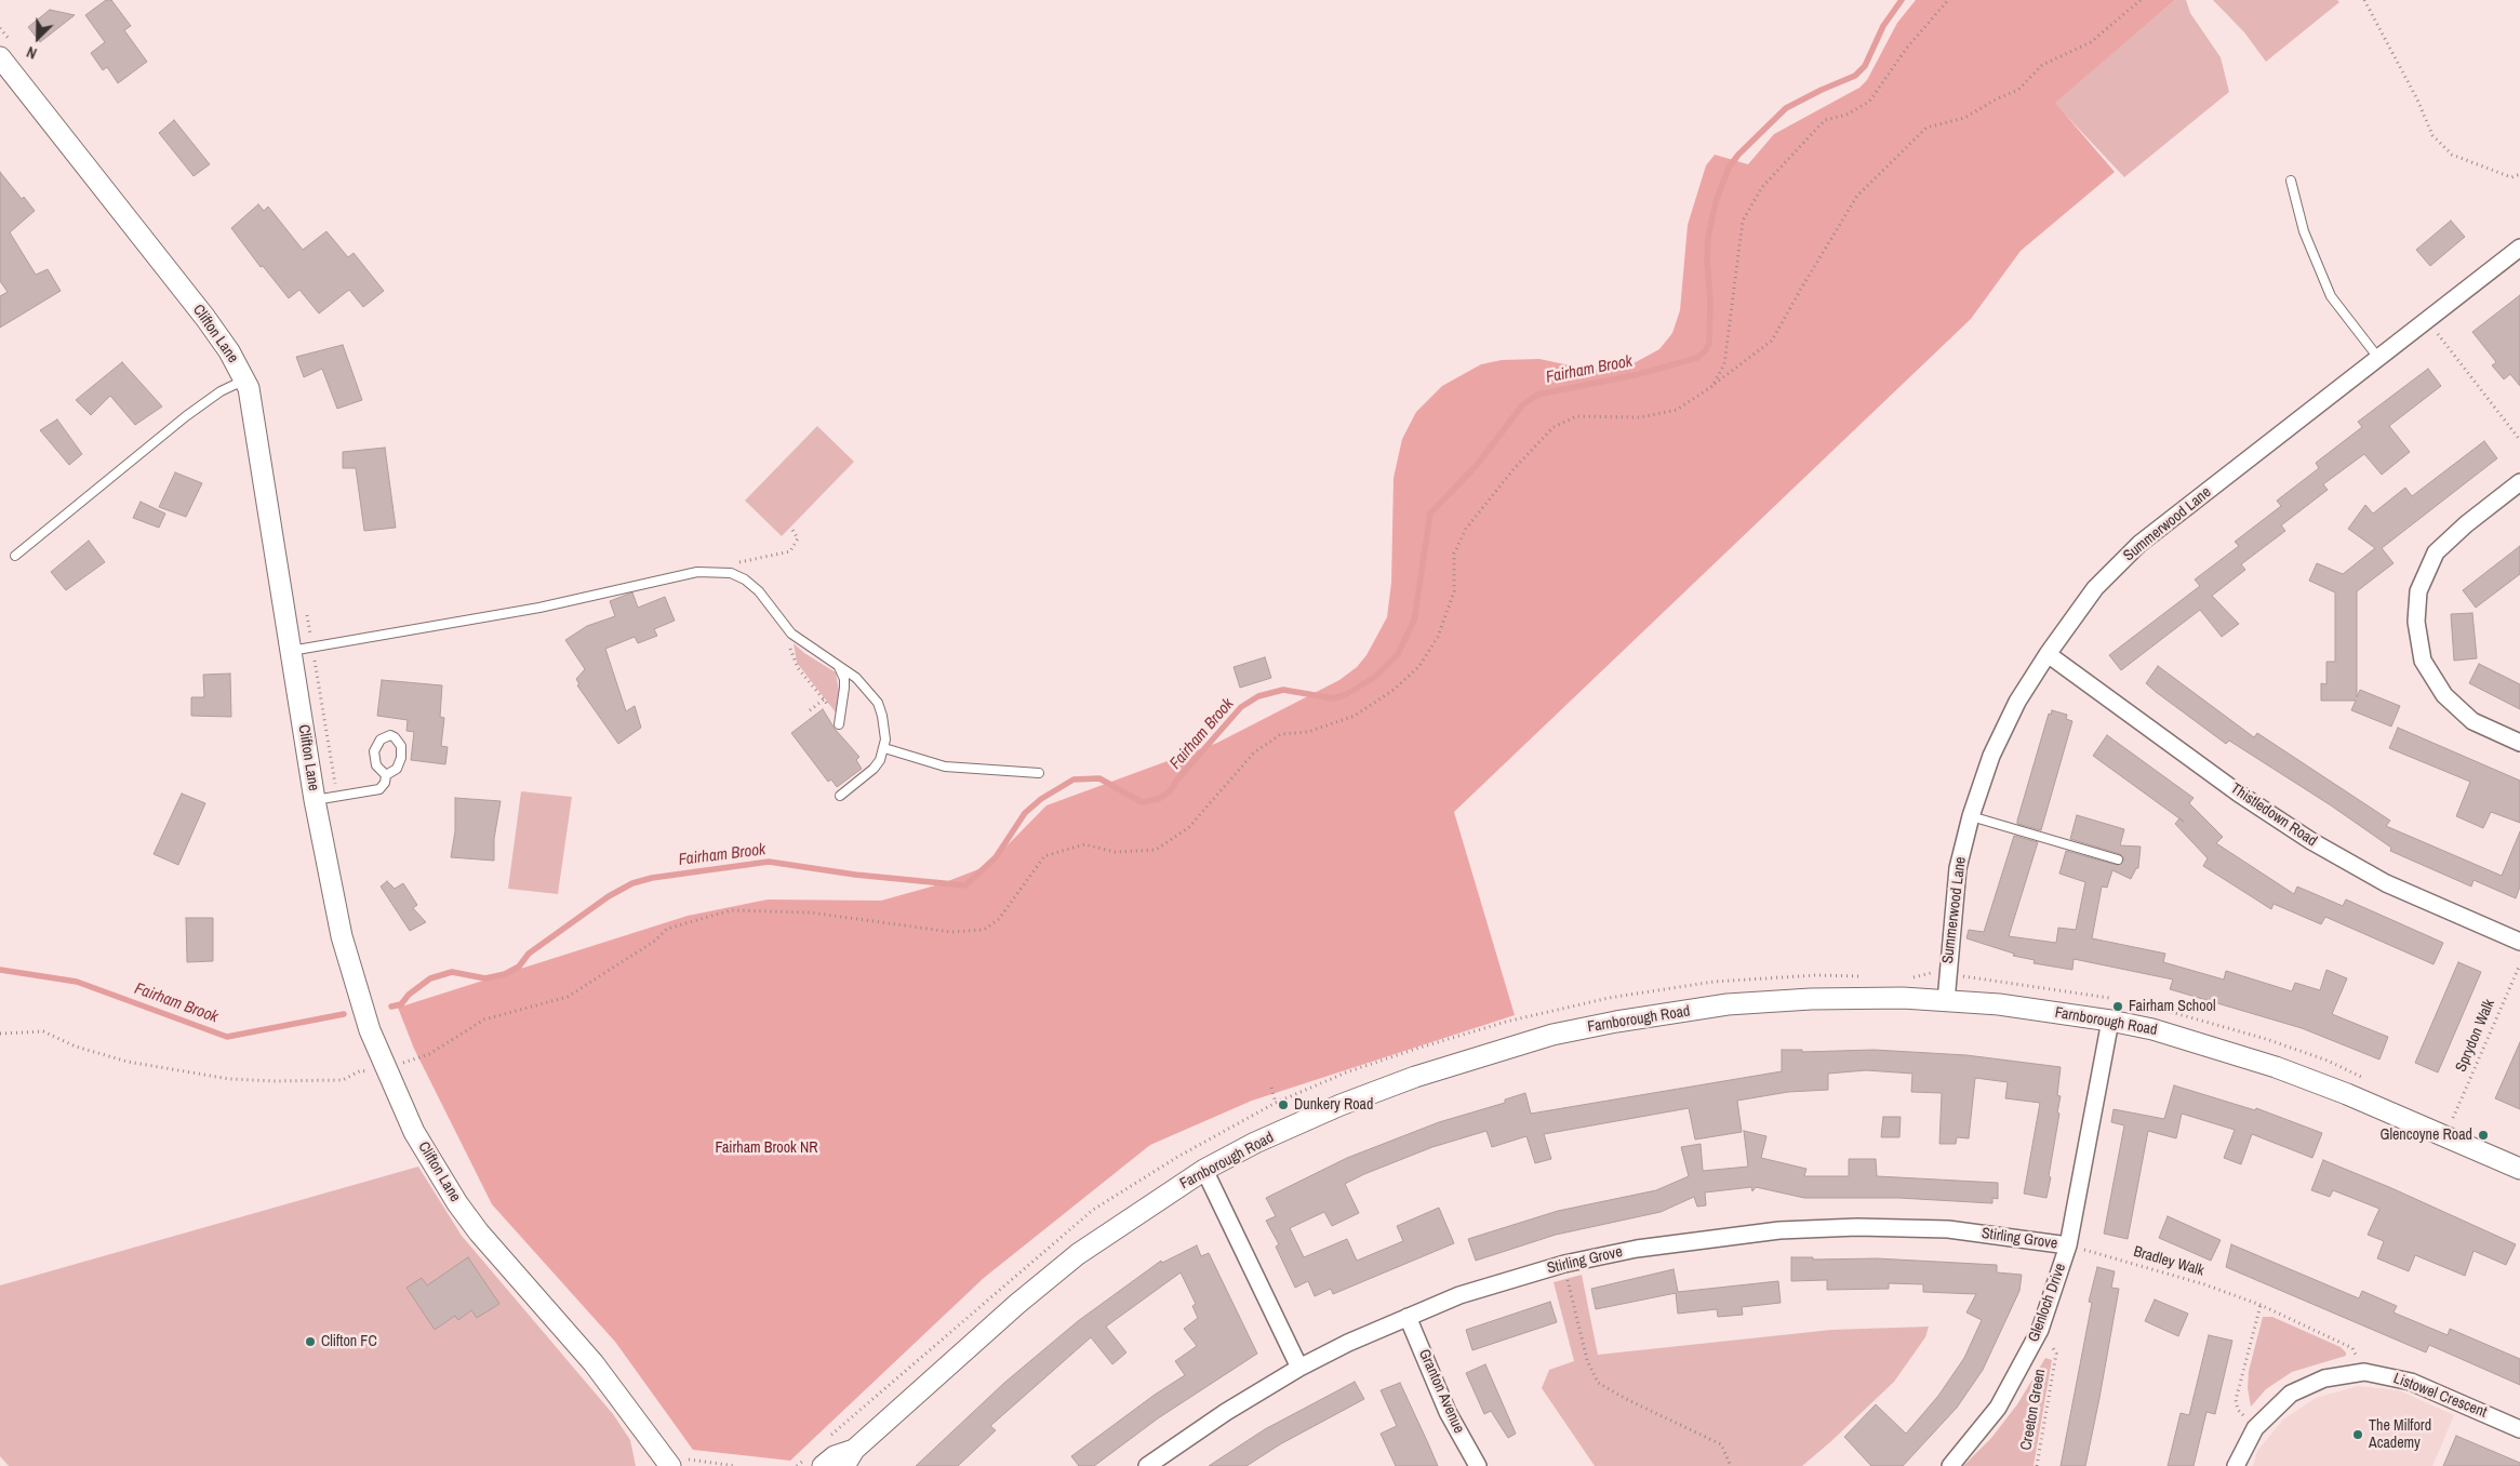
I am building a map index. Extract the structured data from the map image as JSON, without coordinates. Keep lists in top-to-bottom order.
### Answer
{
  "streets": {
    "street": [
      "Clifton Lane",
      "Summerwood Lane",
      "Thistledown Road",
      "Farnborough Road",
      "Stirling Grove",
      "Glenloch Drive",
      "Granton Avenue",
      "Listowel Crescent"
    ],
    "path": ["Sprydon Walk", "Bradley Walk", "Creeton Green"]
  },
  "crossings": [
    ["Summerwood Lane", "Thistledown Road"],
    ["Summerwood Lane", "Farnborough Road"],
    ["Farnborough Road", "Glenloch Drive"],
    ["Stirling Grove", "Bradley Walk"],
    ["Stirling Grove", "Glenloch Drive"],
    ["Stirling Grove", "Granton Avenue"],
    ["Bradley Walk", "Glenloch Drive"],
    ["Bradley Walk", "Listowel Crescent"],
    ["Glenloch Drive", "Creeton Green"]
  ],
  "water": ["Fairham Brook"],
  "parks": ["Fairham Brook NR"],
  "places": [
    "Fairham School",
    "Dunkery Road",
    "Glencoyne Road",
    "Clifton FC",
    "The Milford Academy"
  ],
  "north": "bottom left"
}
